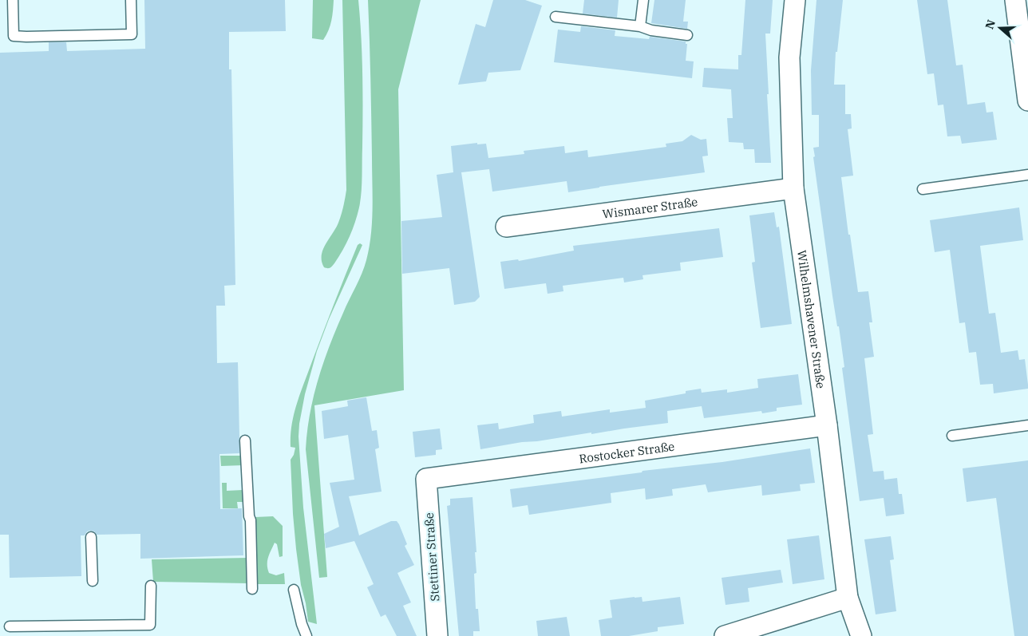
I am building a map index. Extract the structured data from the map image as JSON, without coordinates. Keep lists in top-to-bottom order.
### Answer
{
  "streets": {
    "street": [
      "Wismarer Straße",
      "Wilhelmshavener Straße",
      "Rostocker Straße",
      "Stettiner Straße"
    ]
  },
  "crossings": [
    ["Wismarer Straße", "Wilhelmshavener Straße"],
    ["Wilhelmshavener Straße", "Rostocker Straße"],
    ["Rostocker Straße", "Stettiner Straße"]
  ],
  "north": "left"
}
